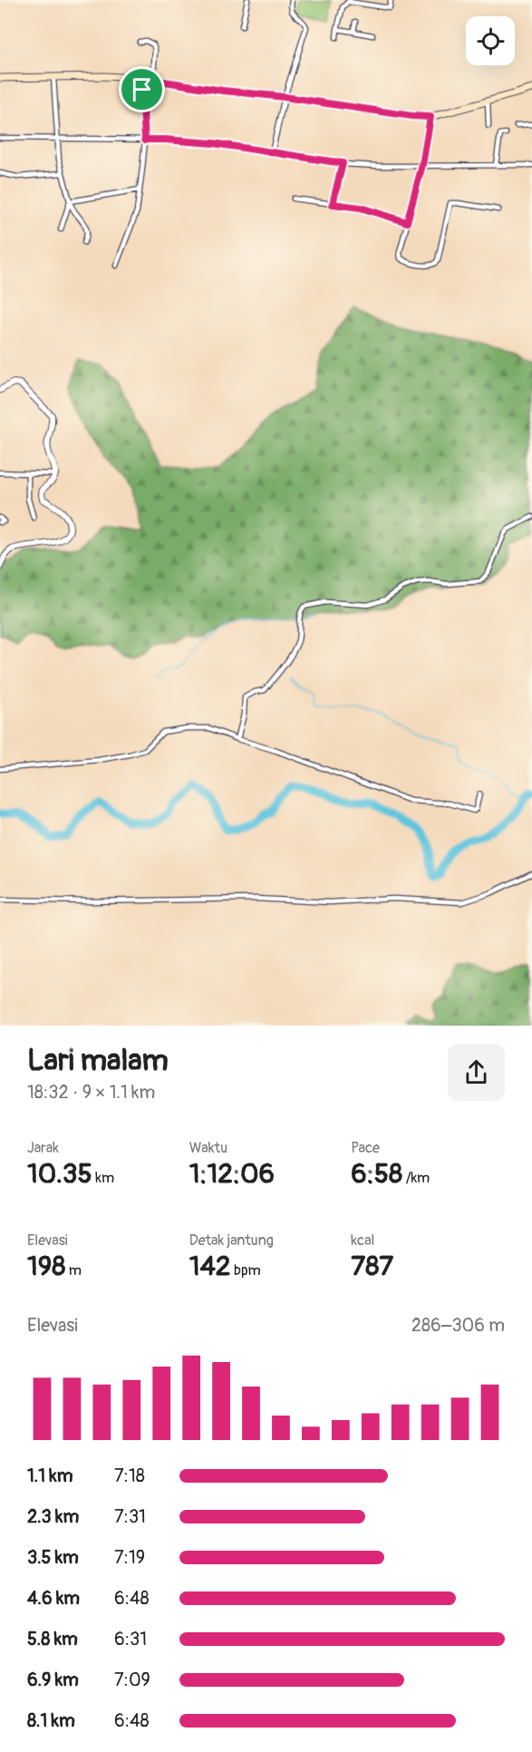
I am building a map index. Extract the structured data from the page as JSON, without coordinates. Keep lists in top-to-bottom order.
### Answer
{
  "page": {
    "heading": ["Lari malam", "18:32 · 9 × 1.1 km"],
    "stats": [
      ["Jarak", "10.35 km"],
      ["Waktu", "1:12:06"],
      ["Pace", "6:58 /km"],
      ["Elevasi", "198 m"],
      ["Detak jantung", "142 bpm"],
      ["kcal", "787"]
    ],
    "chart": ["Elevasi", "286–306 m"],
    "list": [
      {
        "name": "1.1 km",
        "note": "7:18"
      },
      {
        "name": "2.3 km",
        "note": "7:31"
      },
      {
        "name": "3.5 km",
        "note": "7:19"
      },
      {
        "name": "4.6 km",
        "note": "6:48"
      },
      {
        "name": "5.8 km",
        "note": "6:31"
      },
      {
        "name": "6.9 km",
        "note": "7:09"
      },
      {
        "name": "8.1 km",
        "note": "6:48"
      }
    ]
  }
}
